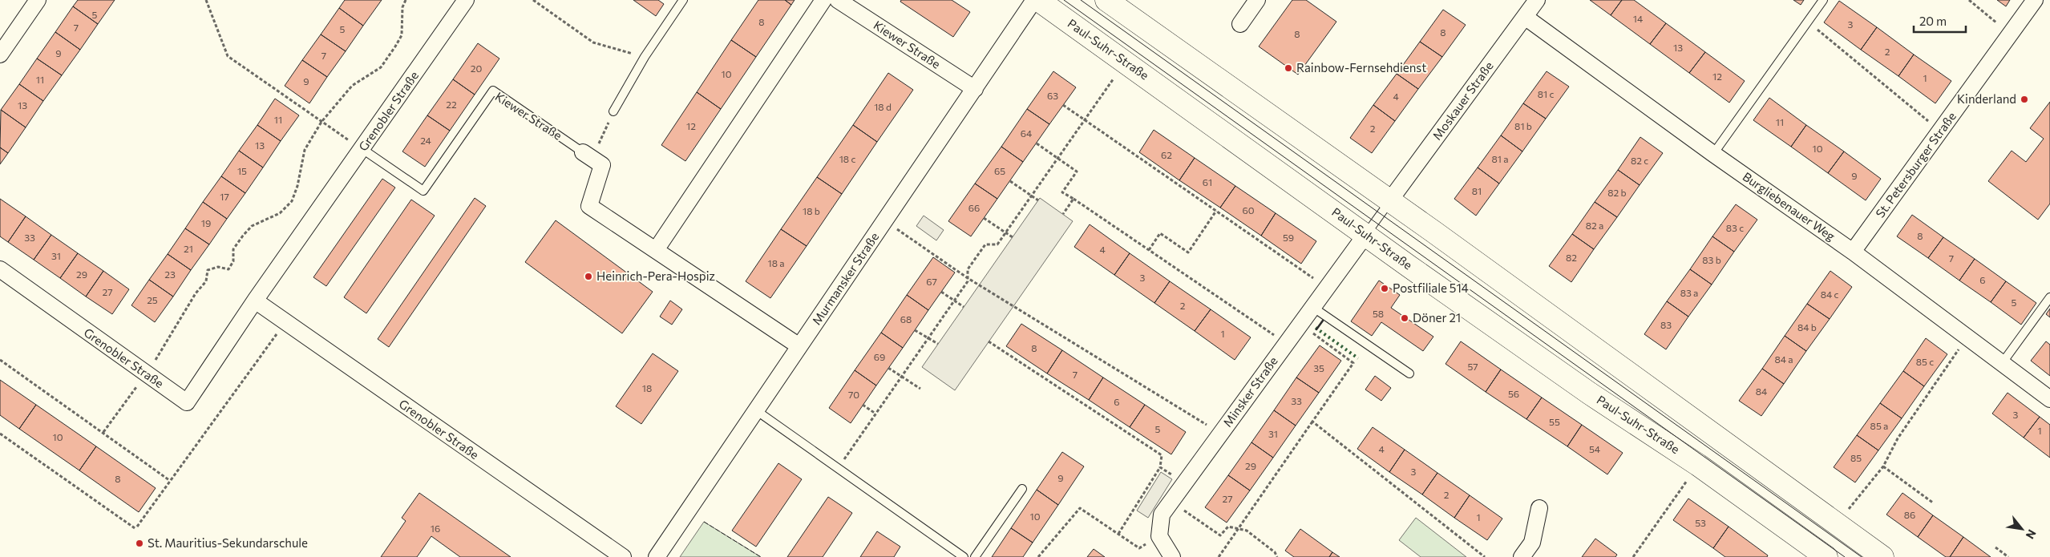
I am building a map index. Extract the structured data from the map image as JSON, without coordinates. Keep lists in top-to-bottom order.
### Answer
{
  "streets": {
    "street": [
      "Kiewer Straße",
      "Paul-Suhr-Straße",
      "Moskauer Straße",
      "Grenobler Straße",
      "St. Petersburger Straße",
      "Burgliebenauer Weg",
      "Murmansker Straße",
      "Minsker Straße"
    ]
  },
  "crossings": [
    ["Kiewer Straße", "Grenobler Straße"],
    ["Kiewer Straße", "Murmansker Straße"],
    ["Paul-Suhr-Straße", "Minsker Straße"],
    ["Moskauer Straße", "Burgliebenauer Weg"],
    ["St. Petersburger Straße", "Burgliebenauer Weg"]
  ],
  "places": [
    "Rainbow-Fernsehdienst",
    "Kinderland",
    "Heinrich-Pera-Hospiz",
    "Postfiliale 514",
    "Döner 21",
    "St. Mauritius-Sekundarschule"
  ],
  "house_numbers": [
    "5",
    "14",
    "8",
    "3",
    "7",
    "5",
    "8",
    "8",
    "13",
    "2",
    "9",
    "7",
    "20",
    "10",
    "12",
    "1",
    "11",
    "9",
    "81 c",
    "63",
    "4",
    "22",
    "13",
    "18 d",
    "11",
    "11",
    "12",
    "81 b",
    "2",
    "64",
    "24",
    "13",
    "10",
    "62",
    "18 c",
    "81 a",
    "82 c",
    "15",
    "65",
    "9",
    "61",
    "81",
    "82 b",
    "17",
    "66",
    "60",
    "18 b",
    "19",
    "82 a",
    "83 c",
    "8",
    "33",
    "59",
    "21",
    "4",
    "31",
    "82",
    "7",
    "83 b",
    "18 a",
    "29",
    "23",
    "3",
    "6",
    "67",
    "27",
    "83 a",
    "84 c",
    "25",
    "5",
    "2",
    "58",
    "68",
    "83",
    "84 b",
    "1",
    "8",
    "69",
    "84 a",
    "85 c",
    "57",
    "35",
    "7",
    "18",
    "84",
    "56",
    "70",
    "33",
    "6",
    "3",
    "55",
    "85 a",
    "5",
    "1",
    "31",
    "10",
    "4",
    "54",
    "85",
    "29",
    "3",
    "9",
    "8",
    "2",
    "27",
    "86",
    "10",
    "1",
    "53",
    "16"
  ],
  "scale_bar": "20 m",
  "north": "bottom right"
}
